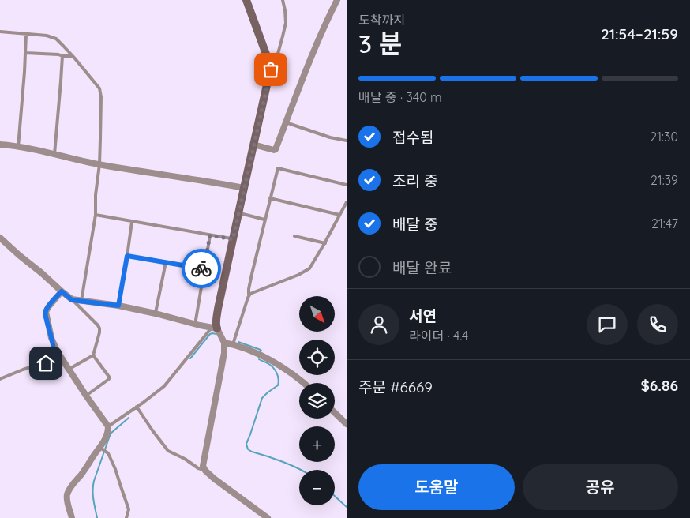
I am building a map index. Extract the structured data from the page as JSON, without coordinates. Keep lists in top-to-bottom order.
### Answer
{
  "north": "bottom right",
  "page": {
    "heading": ["3 분", "도착까지", "21:54–21:59"],
    "panel": [
      "서연",
      "라이더 · 4.4",
      "주문 #6669",
      "$6.86"
    ],
    "bar": "배달 중 · 340 m",
    "list": [
      ["접수됨", "21:30"],
      ["조리 중", "21:39"],
      ["배달 중", "21:47"],
      "배달 완료"
    ],
    "map_buttons": ["+", "−"],
    "buttons": ["도움말", "공유"]
  }
}
